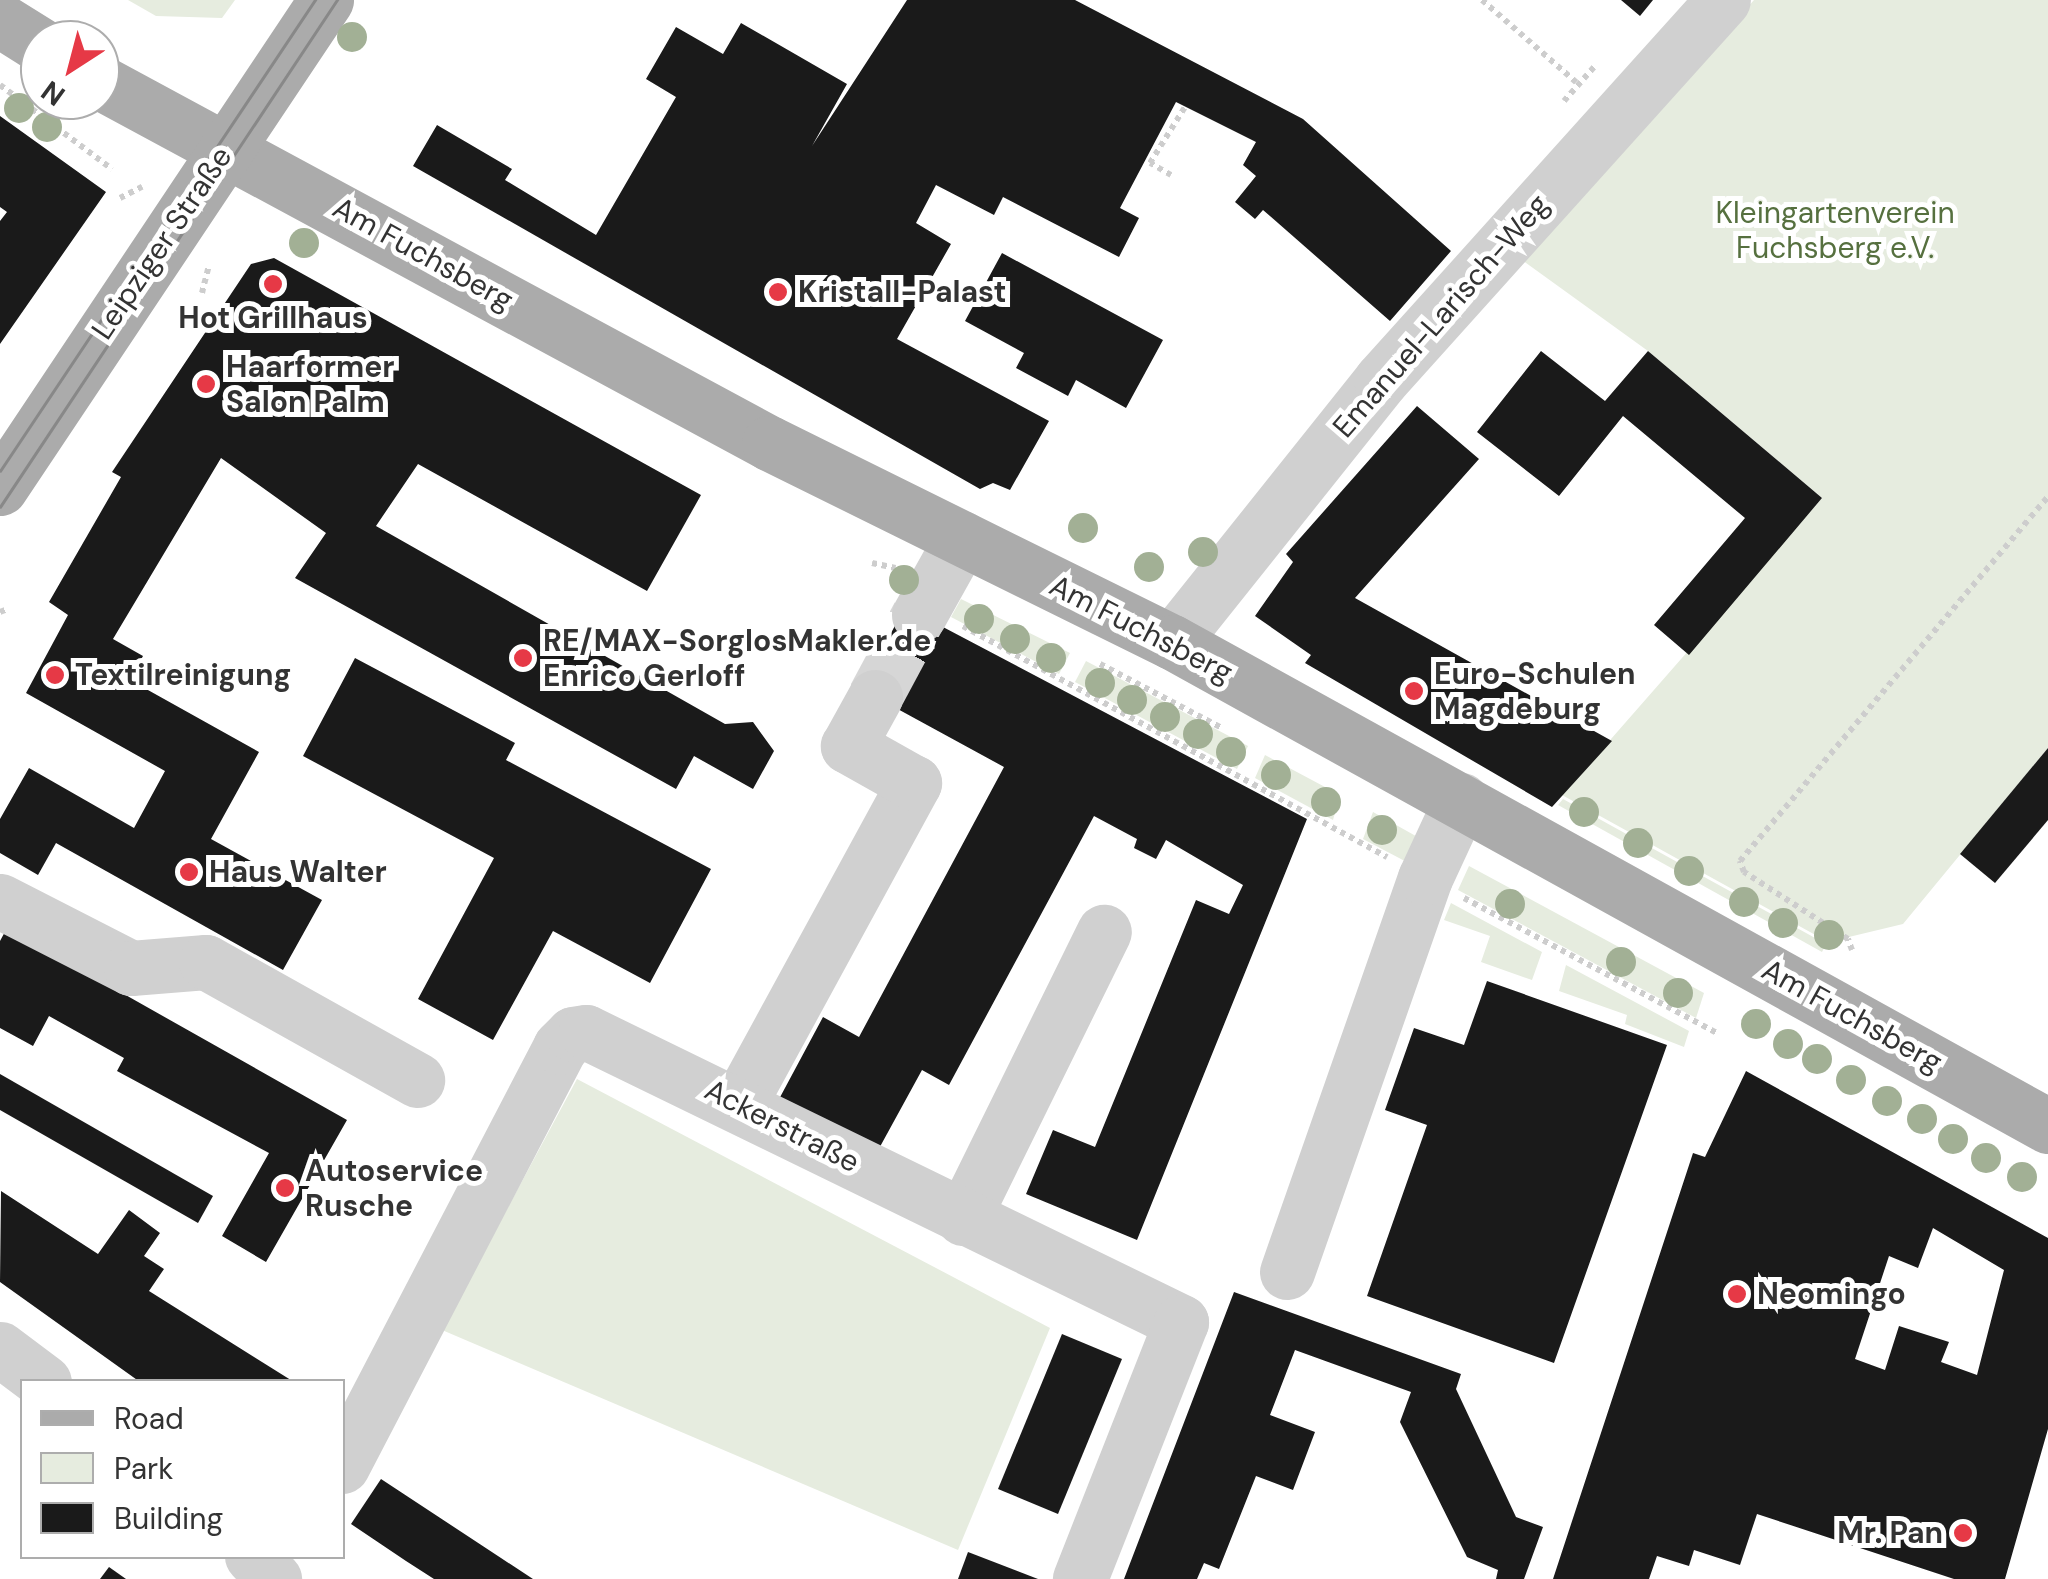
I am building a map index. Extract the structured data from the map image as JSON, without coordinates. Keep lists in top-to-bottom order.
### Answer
{
  "streets": {
    "main road": ["Leipziger Straße", "Am Fuchsberg"],
    "street": ["Emanuel-Larisch-Weg", "Ackerstraße"]
  },
  "crossings": [
    ["Leipziger Straße", "Am Fuchsberg"],
    ["Am Fuchsberg", "Emanuel-Larisch-Weg"]
  ],
  "parks": ["Kleingartenverein Fuchsberg e.V."],
  "places": [
    "Hot Grillhaus",
    "Kristall-Palast",
    "Haarformer Salon Palm",
    "RE/MAX-SorglosMakler.de Enrico Gerloff",
    "Textilreinigung",
    "Euro-Schulen Magdeburg",
    "Haus Walter",
    "Autoservice Rusche",
    "Neomingo",
    "Mr. Pan"
  ],
  "legend": ["Road", "Park", "Building"],
  "north": "bottom left"
}
